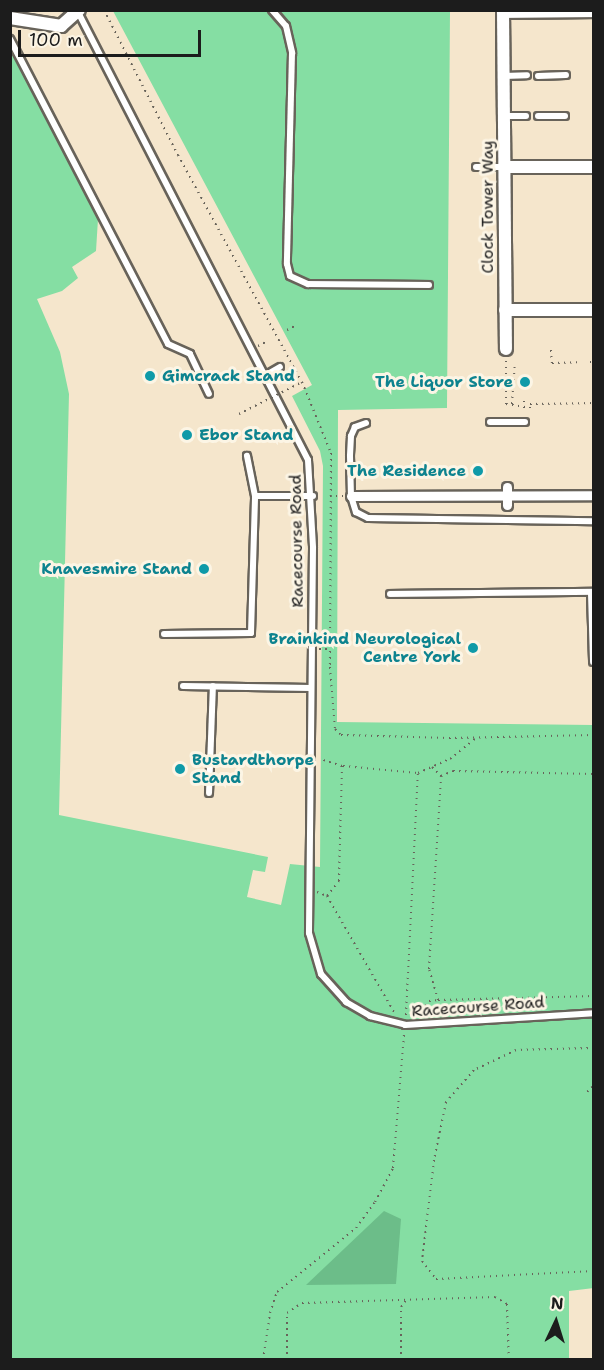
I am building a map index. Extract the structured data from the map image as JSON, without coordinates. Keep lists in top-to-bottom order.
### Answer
{
  "streets": {
    "street": ["Clock Tower Way"],
    "lane": ["Racecourse Road"]
  },
  "places": [
    "Gimcrack Stand",
    "The Liquor Store",
    "Ebor Stand",
    "The Residence",
    "Knavesmire Stand",
    "Brainkind Neurological Centre York",
    "Bustardthorpe Stand"
  ],
  "scale_bar": "100 m",
  "north": "top"
}
